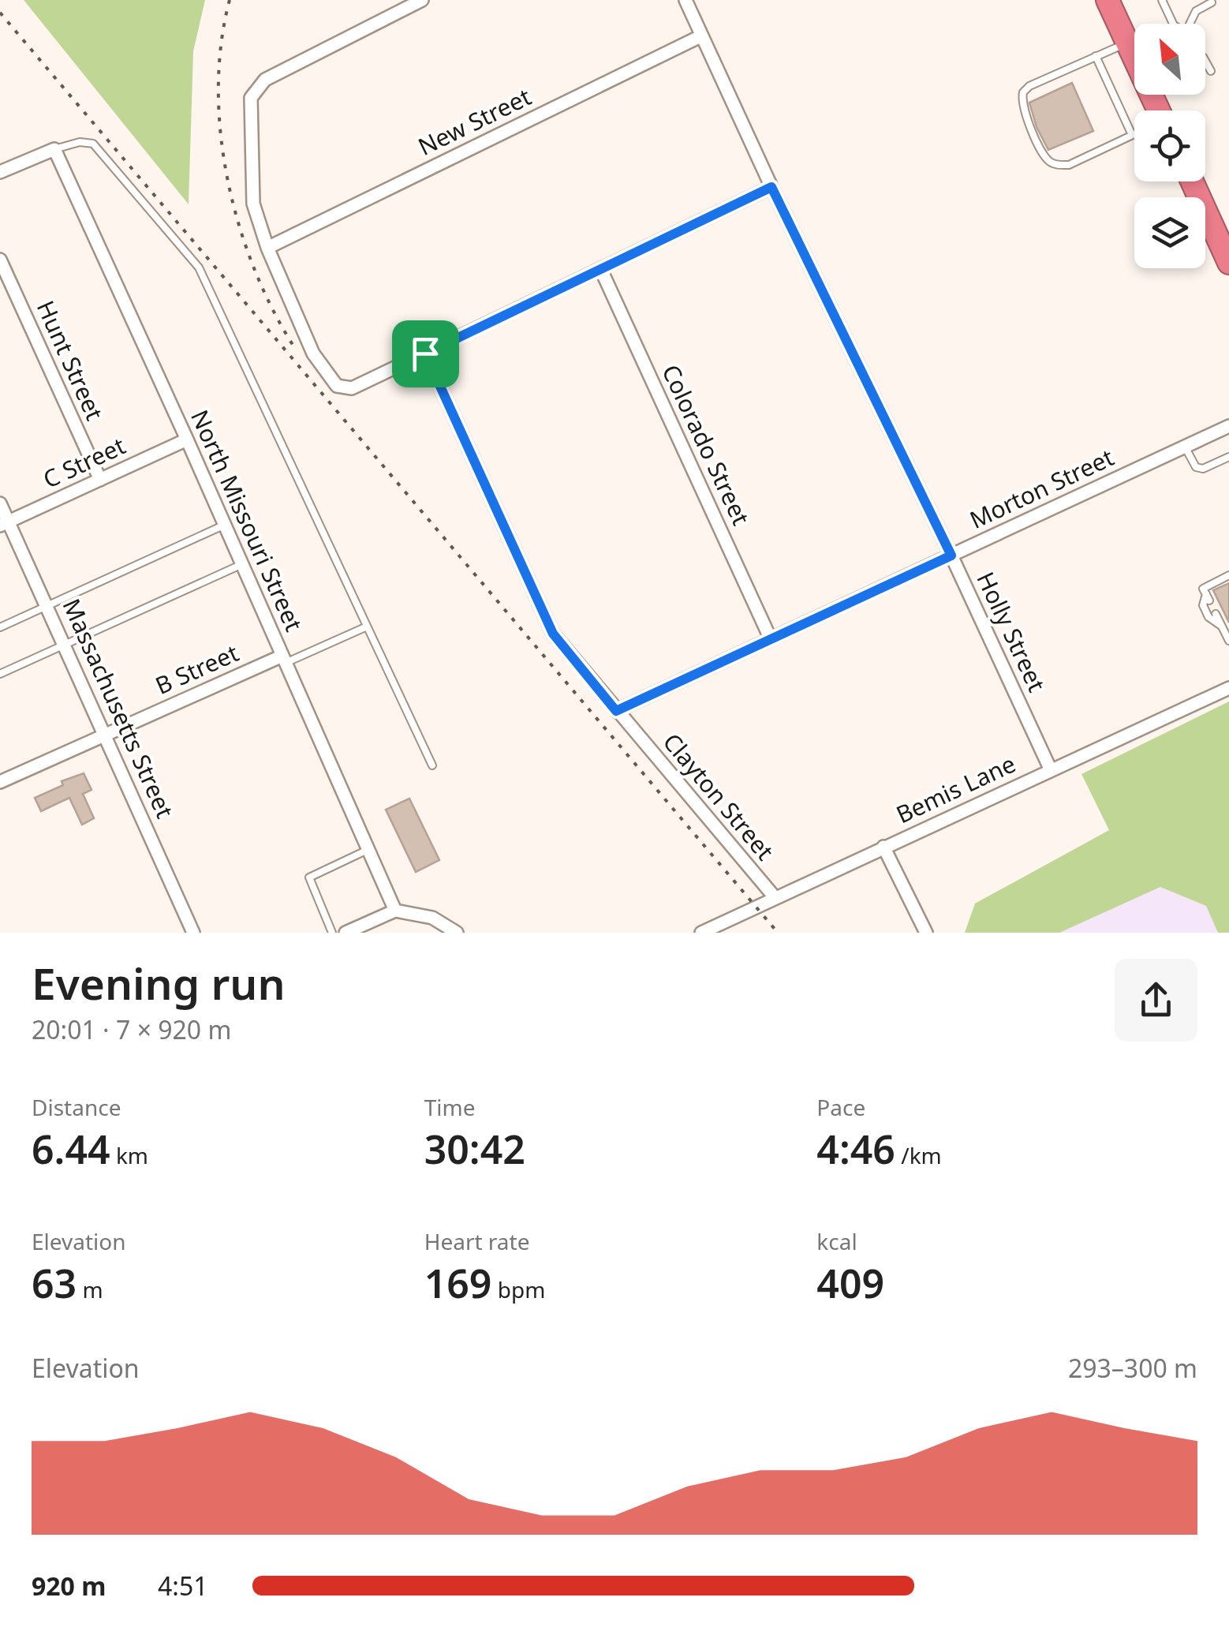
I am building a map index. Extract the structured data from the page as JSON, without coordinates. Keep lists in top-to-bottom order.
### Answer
{
  "streets": {
    "street": [
      "New Street",
      "Hunt Street",
      "Colorado Street",
      "C Street",
      "Morton Street",
      "North Missouri Street",
      "Holly Street",
      "B Street",
      "Massachusetts Street",
      "Bemis Lane",
      "Clayton Street"
    ]
  },
  "crossings": [
    ["New Street", "Holly Street"],
    ["Hunt Street", "C Street"],
    ["Colorado Street", "Morton Street"],
    ["C Street", "North Missouri Street"],
    ["C Street", "Massachusetts Street"],
    ["Morton Street", "Holly Street"],
    ["Morton Street", "Clayton Street"],
    ["North Missouri Street", "B Street"],
    ["Holly Street", "Bemis Lane"],
    ["B Street", "Massachusetts Street"],
    ["Bemis Lane", "Clayton Street"]
  ],
  "north": "top left",
  "page": {
    "heading": ["Evening run", "20:01 · 7 × 920 m"],
    "stats": [
      ["Distance", "6.44 km"],
      ["Time", "30:42"],
      ["Pace", "4:46 /km"],
      ["Elevation", "63 m"],
      ["Heart rate", "169 bpm"],
      ["kcal", "409"]
    ],
    "chart": ["Elevation", "293–300 m"],
    "list": [
      {
        "name": "920 m",
        "note": "4:51"
      }
    ]
  }
}
